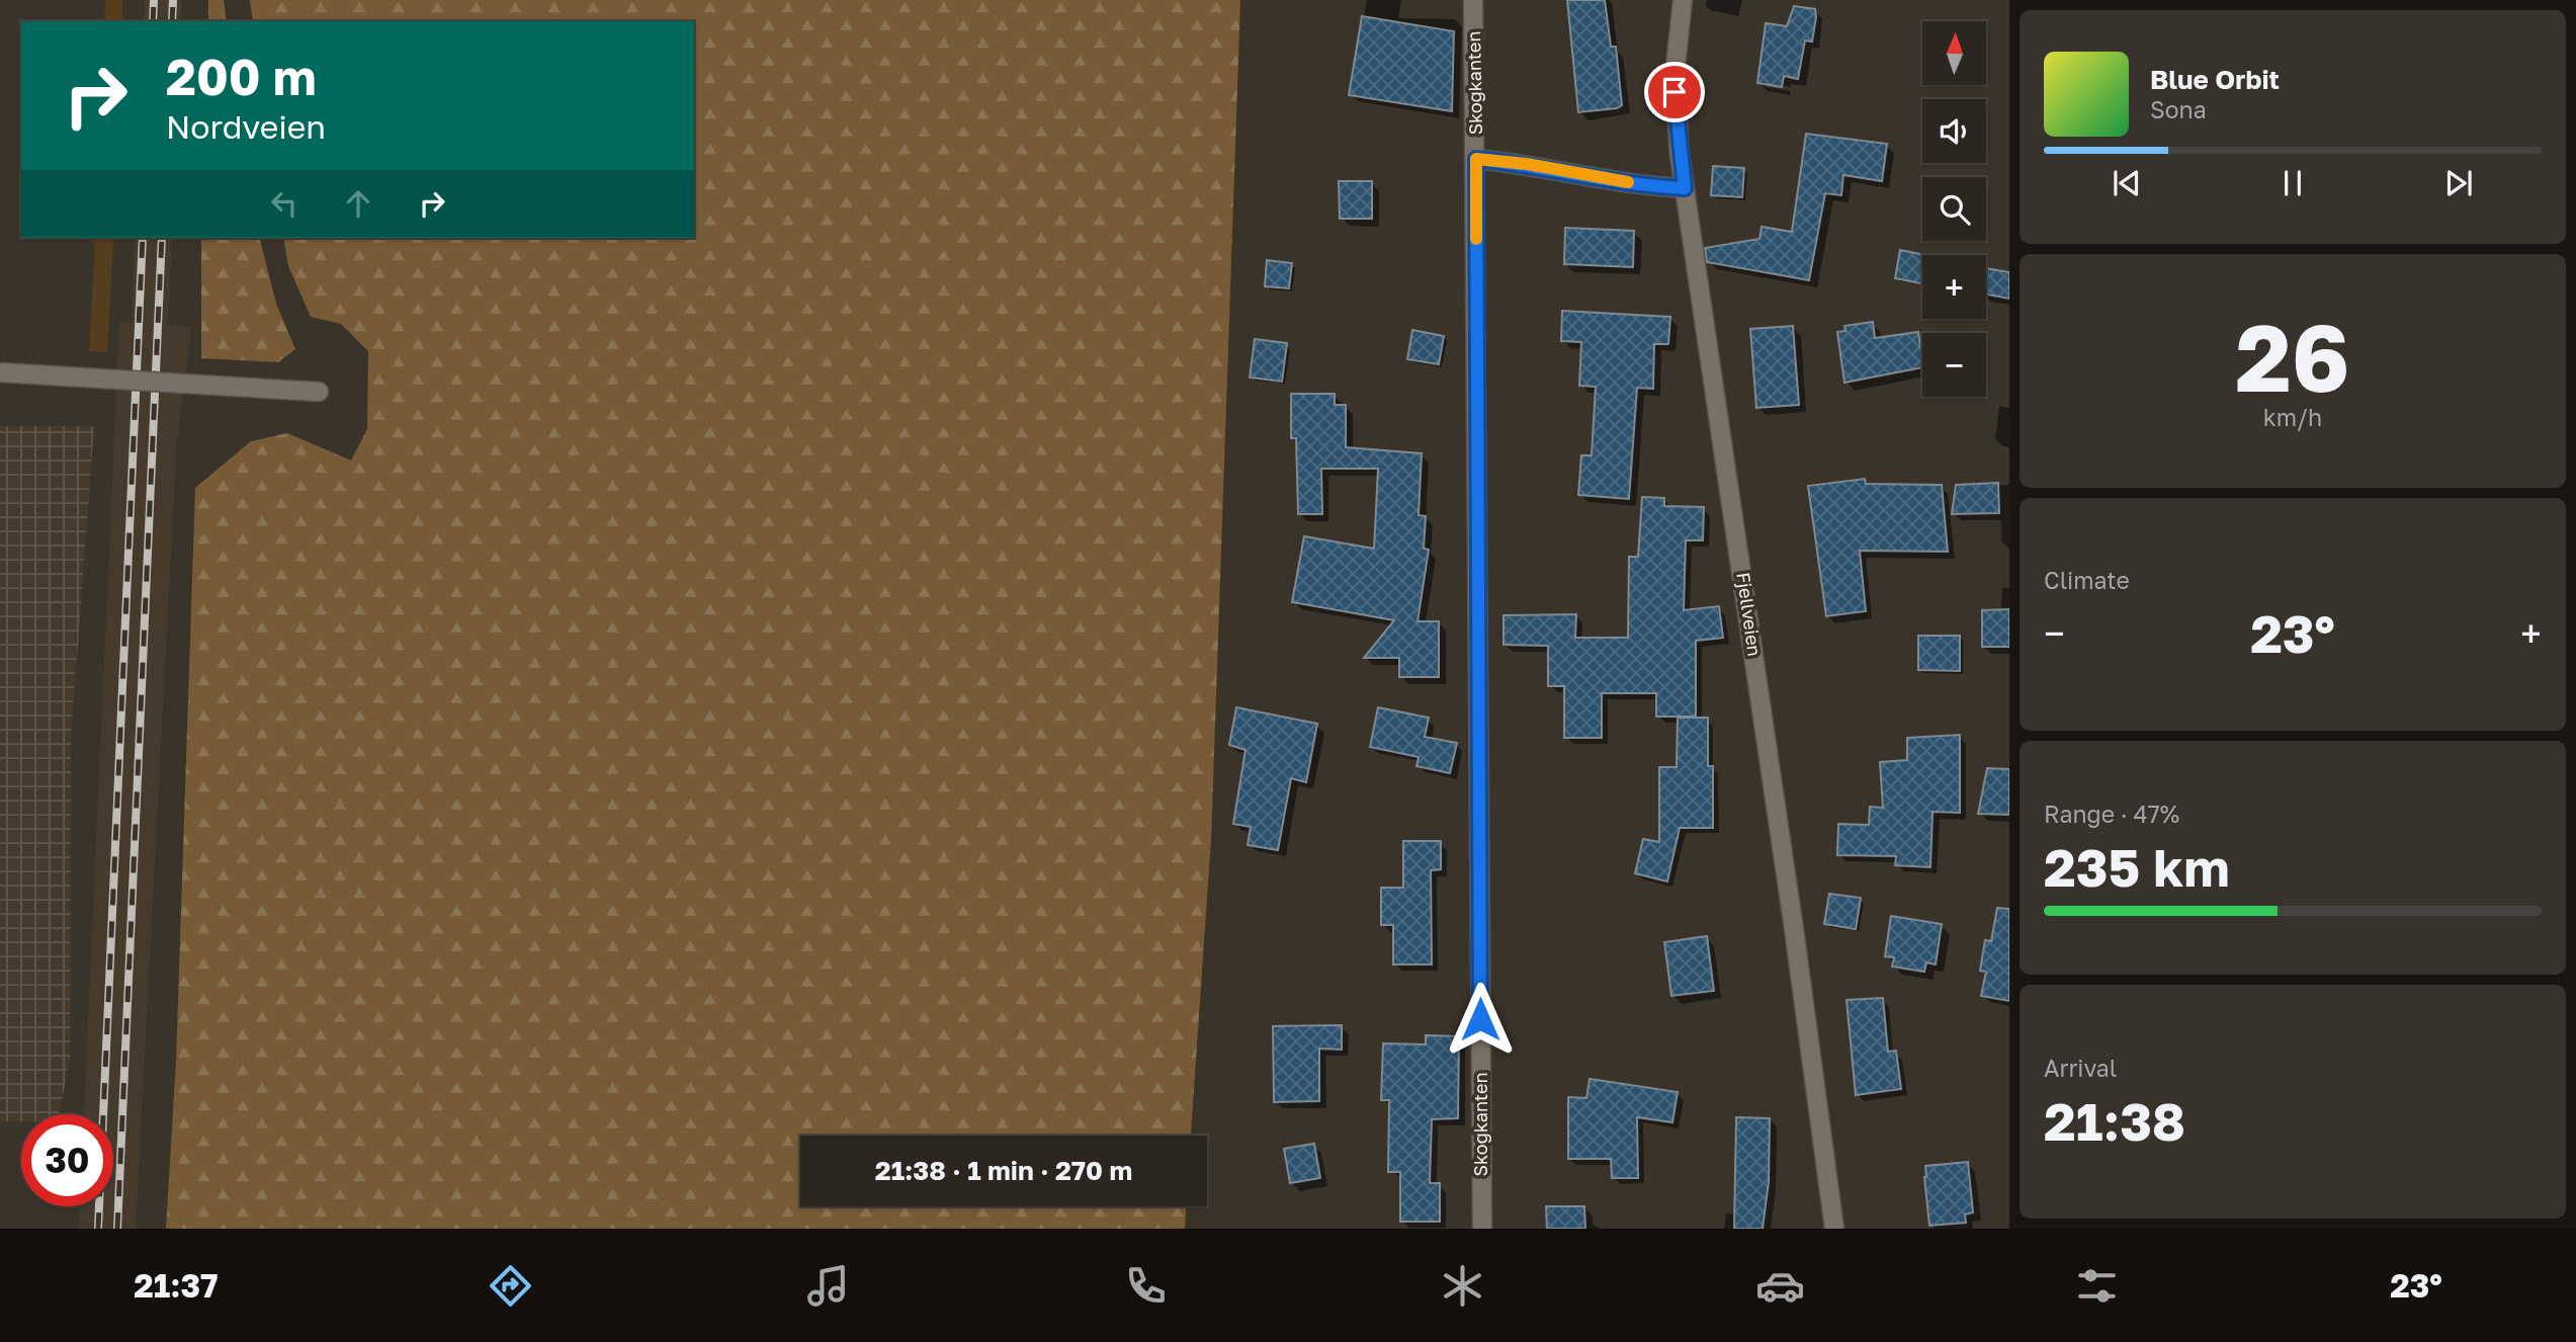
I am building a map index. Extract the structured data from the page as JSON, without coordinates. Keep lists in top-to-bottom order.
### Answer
{
  "streets": {
    "street": ["Skogkanten", "Fjellveien"]
  },
  "north": "top",
  "page": {
    "map_buttons": ["+", "−"],
    "turn": ["200 m", "Nordveien"],
    "song": ["Blue Orbit", "Sona"],
    "tile": [
      ["26", "km/h"],
      "Climate",
      ["Range · 47%", "235 km"],
      ["Arrival", "21:38"]
    ],
    "heat": ["−", "23°", "+"],
    "limit": "30",
    "trip": "21:38 · 1 min · 270 m",
    "tabs": ["21:37", "23°"]
  }
}
